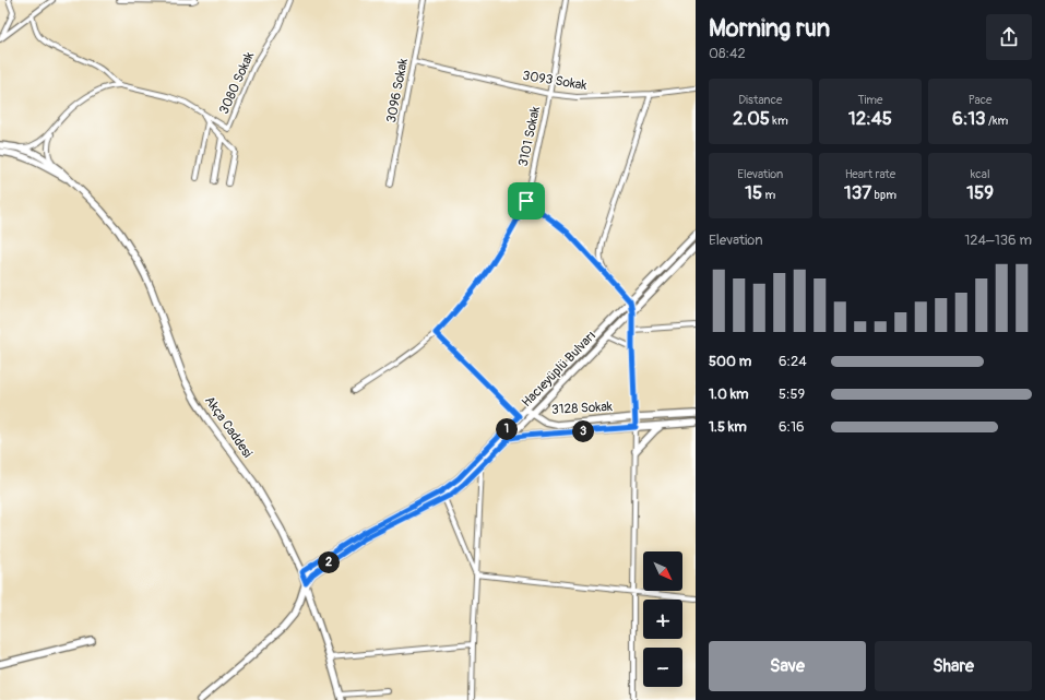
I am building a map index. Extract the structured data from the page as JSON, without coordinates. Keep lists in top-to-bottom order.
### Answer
{
  "streets": {
    "street": [
      "3093 Sokak",
      "3080 Sokak",
      "3096 Sokak",
      "3101 Sokak",
      "Hacıeyüplü Bulvarı",
      "3128 Sokak",
      "Akça Caddesi"
    ]
  },
  "crossings": [
    ["3093 Sokak", "3096 Sokak"],
    ["3093 Sokak", "3101 Sokak"],
    ["Hacıeyüplü Bulvarı", "3128 Sokak"],
    ["Hacıeyüplü Bulvarı", "Akça Caddesi"]
  ],
  "north": "bottom right",
  "page": {
    "heading": ["Morning run", "08:42"],
    "stats": [
      ["Distance", "2.05 km"],
      ["Time", "12:45"],
      ["Pace", "6:13 /km"],
      ["Elevation", "15 m"],
      ["Heart rate", "137 bpm"],
      ["kcal", "159"]
    ],
    "chart": ["Elevation", "124–136 m"],
    "list": [
      {
        "name": "500 m",
        "note": "6:24"
      },
      {
        "name": "1.0 km",
        "note": "5:59"
      },
      {
        "name": "1.5 km",
        "note": "6:16"
      }
    ],
    "pins": ["1", "3", "2"],
    "map_buttons": ["+", "−"],
    "buttons": ["Save", "Share"]
  }
}
